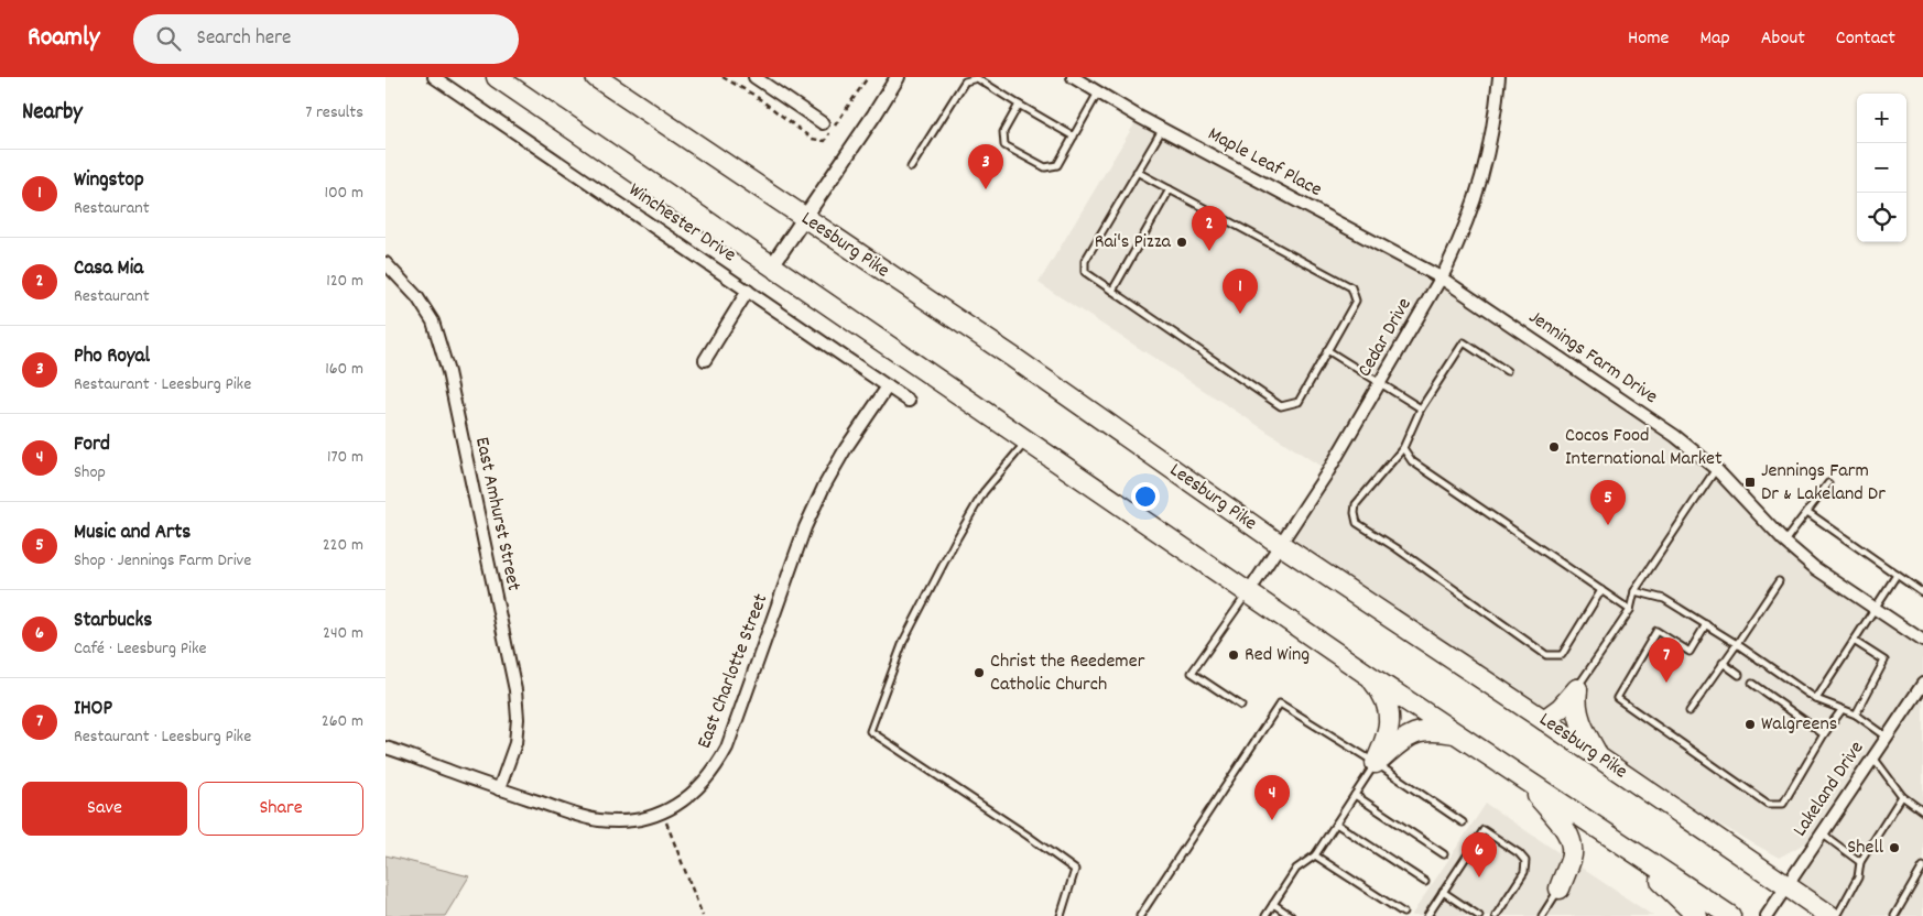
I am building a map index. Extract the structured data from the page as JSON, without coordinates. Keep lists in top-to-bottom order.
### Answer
{
  "streets": {
    "highway": ["Leesburg Pike"],
    "street": [
      "Maple Leaf Place",
      "Winchester Drive",
      "Cedar Drive",
      "Jennings Farm Drive",
      "East Amhurst Street",
      "East Charlotte Street",
      "Lakeland Drive"
    ]
  },
  "crossings": [
    ["Maple Leaf Place", "Cedar Drive"],
    ["Maple Leaf Place", "Jennings Farm Drive"],
    ["Winchester Drive", "East Charlotte Street"],
    ["Leesburg Pike", "Cedar Drive"],
    ["Leesburg Pike", "Lakeland Drive"],
    ["Cedar Drive", "Jennings Farm Drive"],
    ["East Amhurst Street", "East Charlotte Street"]
  ],
  "places": {
    "other": [
      "Rai's Pizza",
      "Cocos Food International Market",
      "Red Wing",
      "Christ the Reedemer Catholic Church",
      "Walgreens",
      "Shell"
    ],
    "transit": ["Jennings Farm Dr & Lakeland Dr"]
  },
  "page": {
    "header": "Roamly",
    "search": "Search here",
    "nav": [
      "Home",
      "Map",
      "About",
      "Contact"
    ],
    "heading": ["Nearby", "7 results"],
    "map_buttons": ["+", "−"],
    "pins": [
      "3",
      "2",
      "1",
      "5",
      "7",
      "4",
      "6"
    ],
    "list": [
      {
        "mark": "1",
        "name": "Wingstop",
        "note": "Restaurant",
        "value": "100 m"
      },
      {
        "mark": "2",
        "name": "Casa Mia",
        "note": "Restaurant",
        "value": "120 m"
      },
      {
        "mark": "3",
        "name": "Pho Royal",
        "note": "Restaurant · Leesburg Pike",
        "value": "160 m"
      },
      {
        "mark": "4",
        "name": "Ford",
        "note": "Shop",
        "value": "170 m"
      },
      {
        "mark": "5",
        "name": "Music and Arts",
        "note": "Shop · Jennings Farm Drive",
        "value": "220 m"
      },
      {
        "mark": "6",
        "name": "Starbucks",
        "note": "Café · Leesburg Pike",
        "value": "240 m"
      },
      {
        "mark": "7",
        "name": "IHOP",
        "note": "Restaurant · Leesburg Pike",
        "value": "260 m"
      }
    ],
    "buttons": ["Save", "Share"]
  }
}
